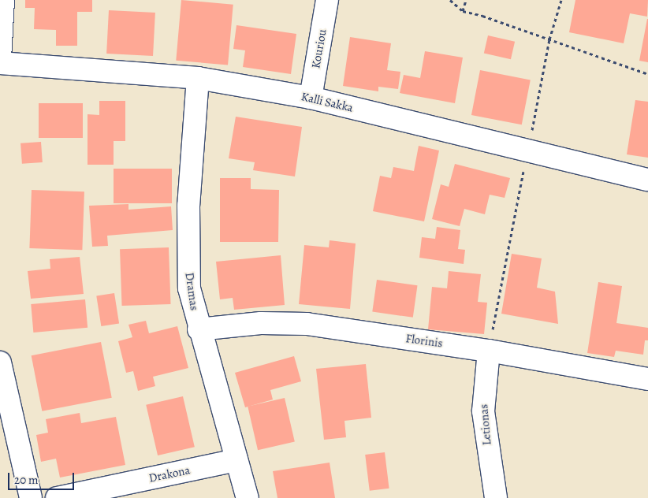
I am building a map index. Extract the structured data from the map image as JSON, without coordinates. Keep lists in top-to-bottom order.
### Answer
{
  "streets": {
    "street": [
      "Kouriou",
      "Kalli Sakka",
      "Dramas",
      "Florinis",
      "Letionas",
      "Drakona"
    ]
  },
  "crossings": [
    ["Kouriou", "Kalli Sakka"],
    ["Kalli Sakka", "Dramas"],
    ["Dramas", "Florinis"],
    ["Dramas", "Drakona"],
    ["Florinis", "Letionas"]
  ],
  "scale_bar": "20 m"
}
